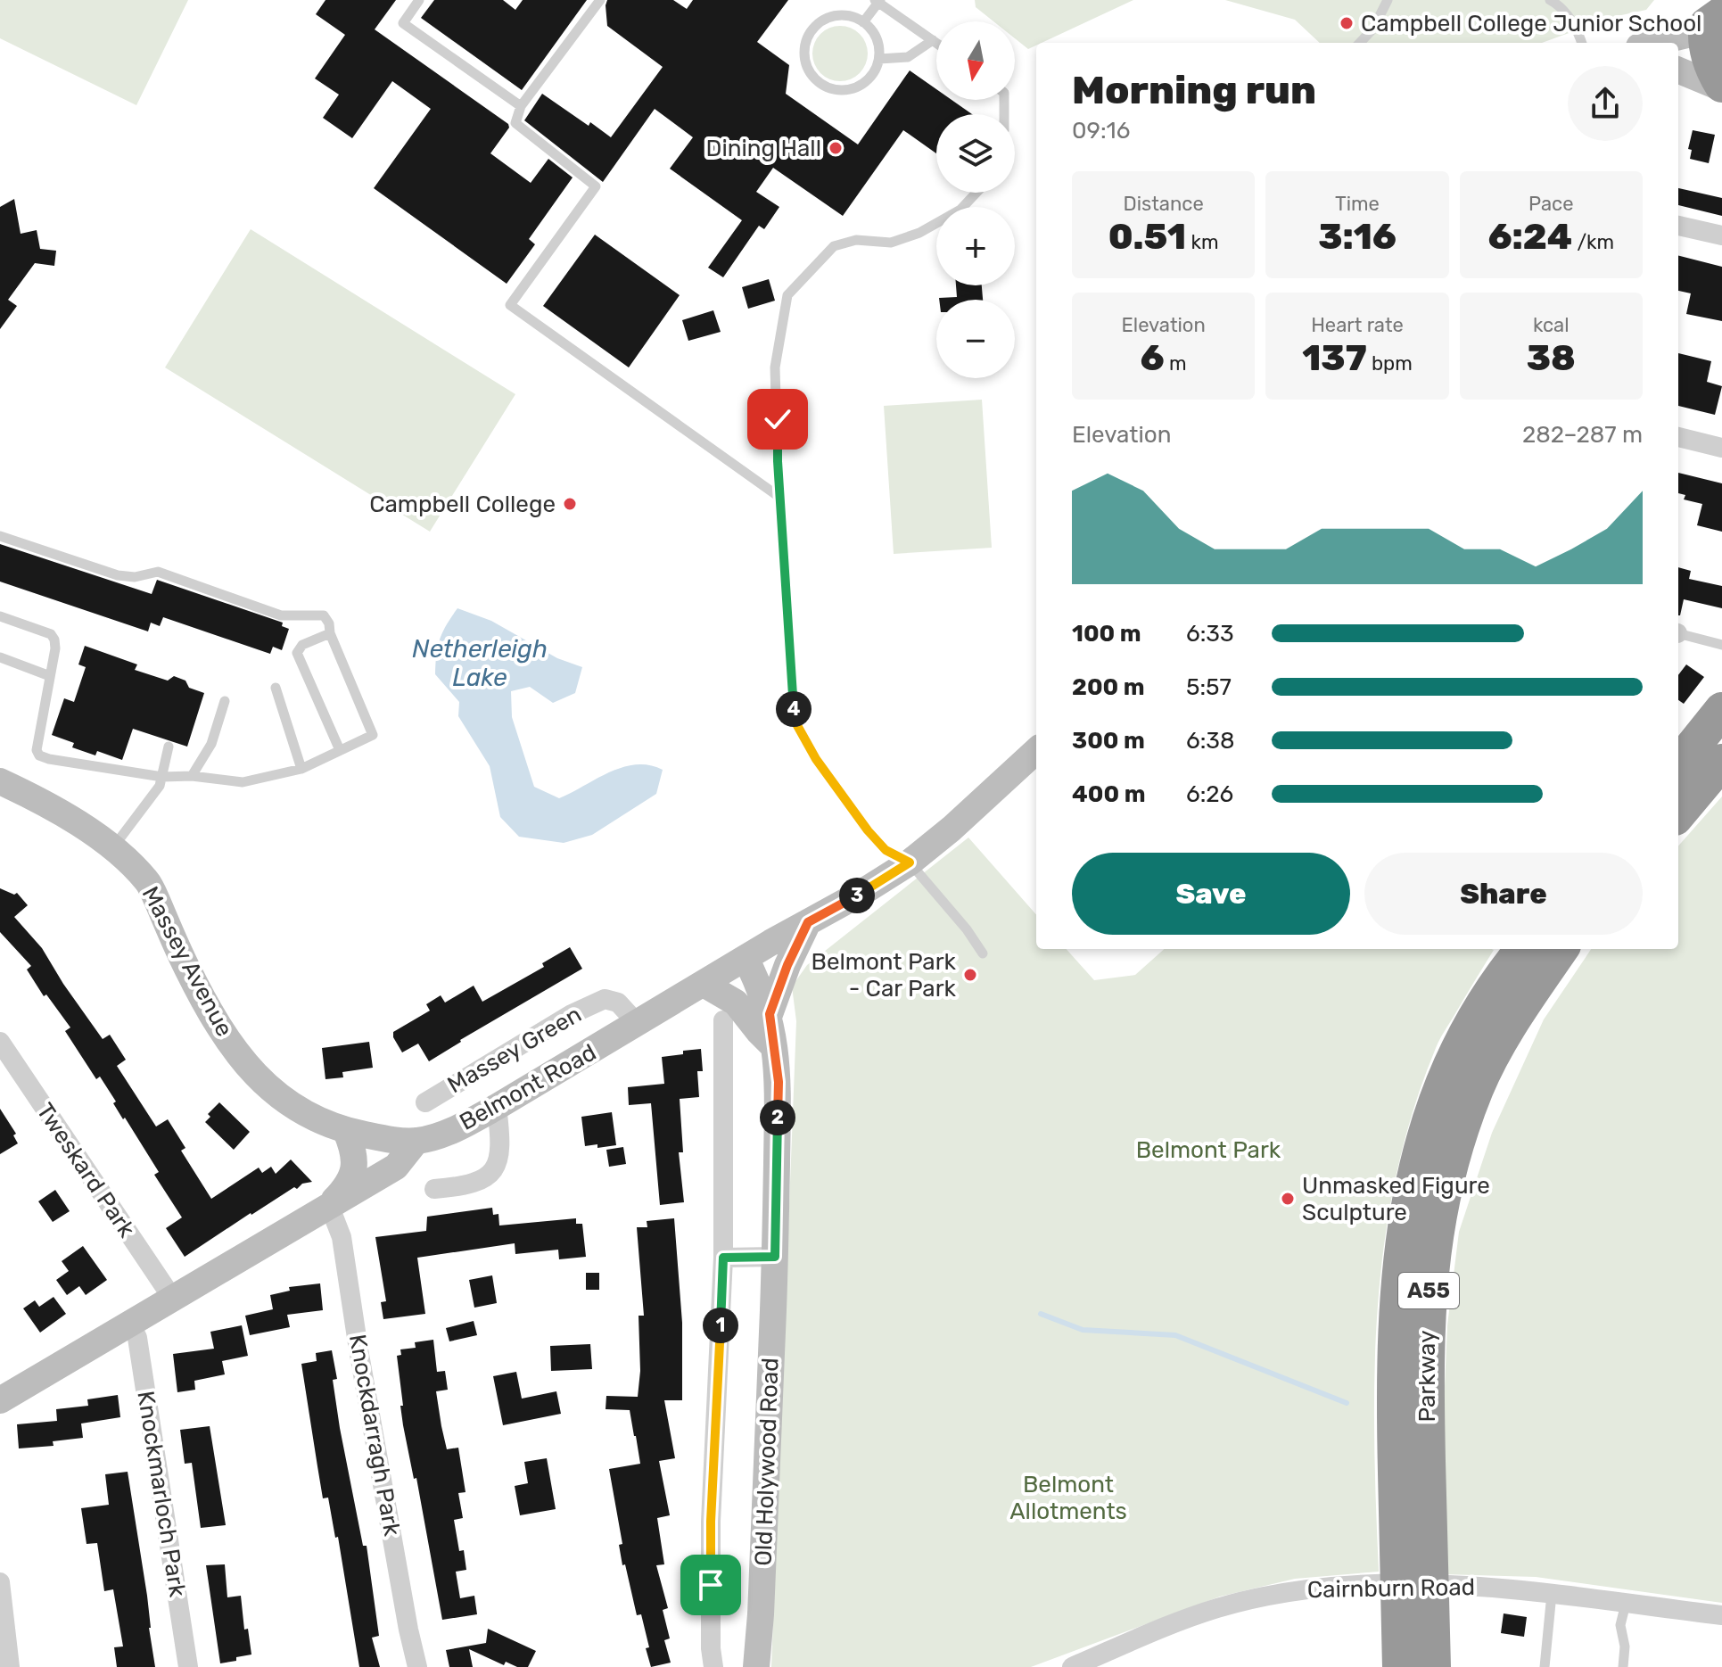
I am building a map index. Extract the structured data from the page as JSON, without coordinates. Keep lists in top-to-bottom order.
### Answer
{
  "streets": {
    "highway": ["A55", "Parkway"],
    "street": [
      "Massey Avenue",
      "Massey Green",
      "Belmont Road",
      "Tweskard Park",
      "Knockdarragh Park",
      "Old Holywood Road",
      "Knockmarloch Park",
      "Cairnburn Road"
    ]
  },
  "crossings": [
    ["Massey Avenue", "Belmont Road"],
    ["Massey Green", "Belmont Road"],
    ["Belmont Road", "Old Holywood Road"]
  ],
  "water": ["Netherleigh Lake"],
  "parks": ["Belmont Park", "Belmont Allotments"],
  "places": [
    "Campbell College Junior School",
    "Dining Hall",
    "Campbell College",
    "Belmont Park - Car Park",
    "Unmasked Figure Sculpture"
  ],
  "north": "bottom",
  "page": {
    "map_buttons": ["+", "−"],
    "heading": ["Morning run", "09:16"],
    "stats": [
      ["Distance", "0.51 km"],
      ["Time", "3:16"],
      ["Pace", "6:24 /km"],
      ["Elevation", "6 m"],
      ["Heart rate", "137 bpm"],
      ["kcal", "38"]
    ],
    "chart": ["Elevation", "282–287 m"],
    "list": [
      {
        "name": "100 m",
        "note": "6:33"
      },
      {
        "name": "200 m",
        "note": "5:57"
      },
      {
        "name": "300 m",
        "note": "6:38"
      },
      {
        "name": "400 m",
        "note": "6:26"
      }
    ],
    "pins": [
      "4",
      "3",
      "2",
      "1"
    ],
    "buttons": ["Save", "Share"]
  }
}
